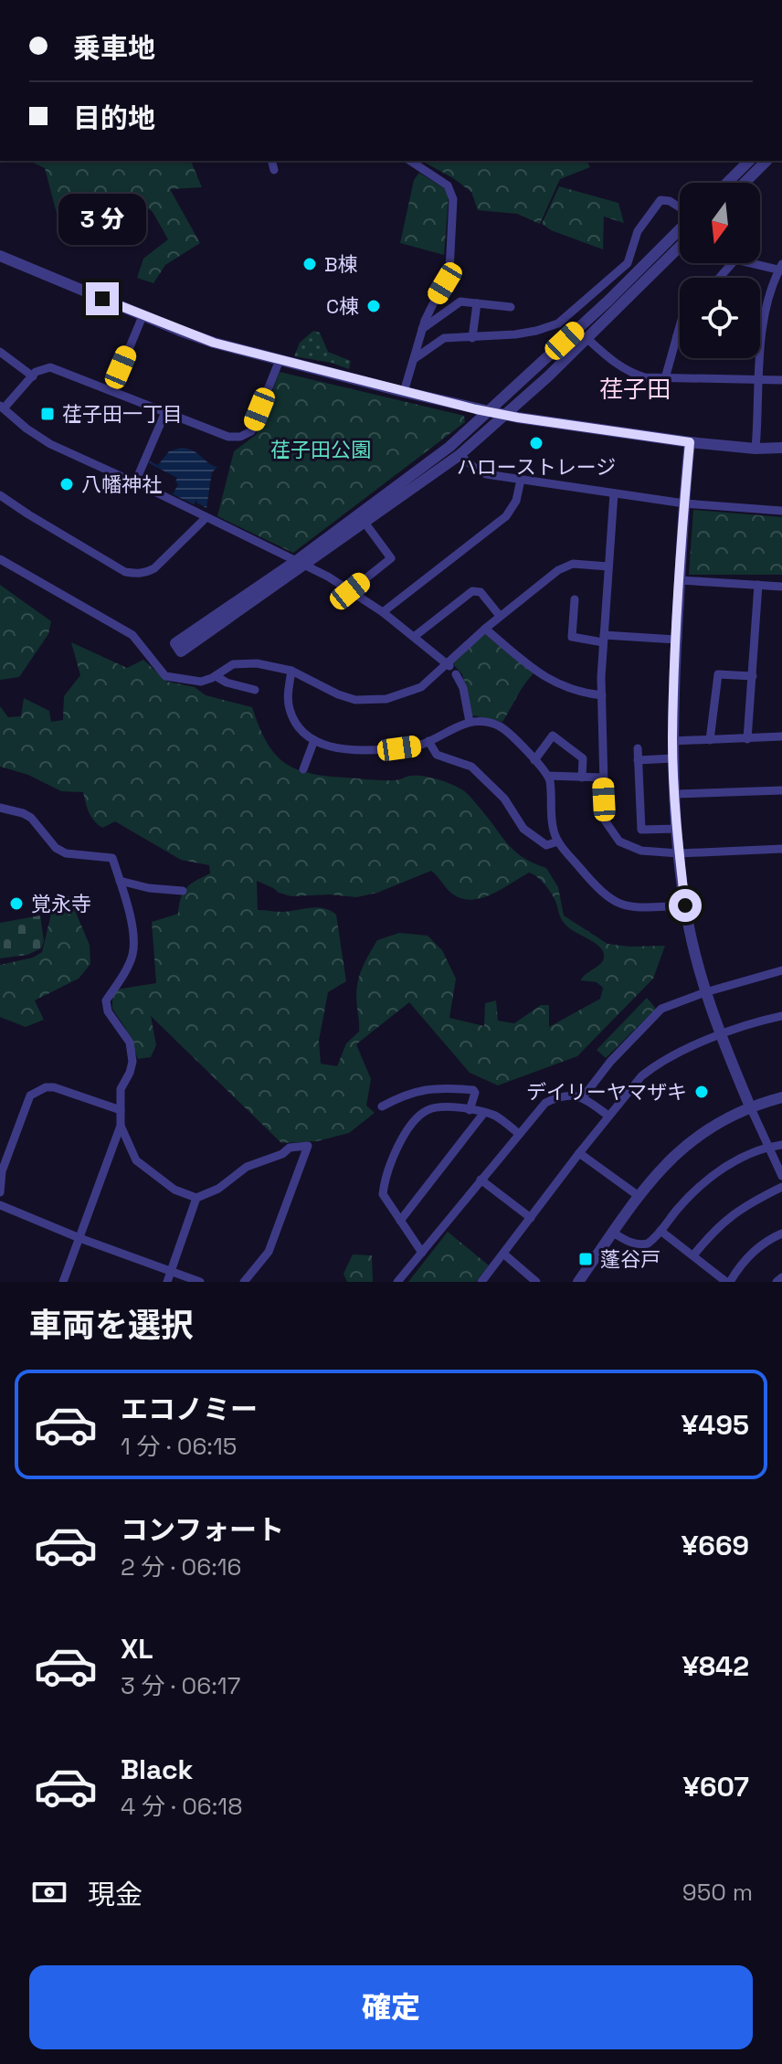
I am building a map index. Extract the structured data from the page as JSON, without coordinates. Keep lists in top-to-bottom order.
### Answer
{
  "districts": ["荏子田"],
  "parks": ["荏子田公園"],
  "places": {
    "other": [
      "B棟",
      "C棟",
      "ハローストレージ",
      "八幡神社",
      "覚永寺",
      "デイリーヤマザキ"
    ],
    "transit": ["荏子田一丁目", "蓬谷戸"]
  },
  "north": "bottom",
  "page": {
    "banner": ["乗車地", "目的地"],
    "bubble": "3 分",
    "heading": "車両を選択",
    "list": [
      {
        "name": "エコノミー",
        "note": "1 分 · 06:15",
        "value": "¥495"
      },
      {
        "name": "コンフォート",
        "note": "2 分 · 06:16",
        "value": "¥669"
      },
      {
        "name": "XL",
        "note": "3 分 · 06:17",
        "value": "¥842"
      },
      {
        "name": "Black",
        "note": "4 分 · 06:18",
        "value": "¥607"
      }
    ],
    "pay": ["現金", "950 m"],
    "buttons": "確定"
  }
}
